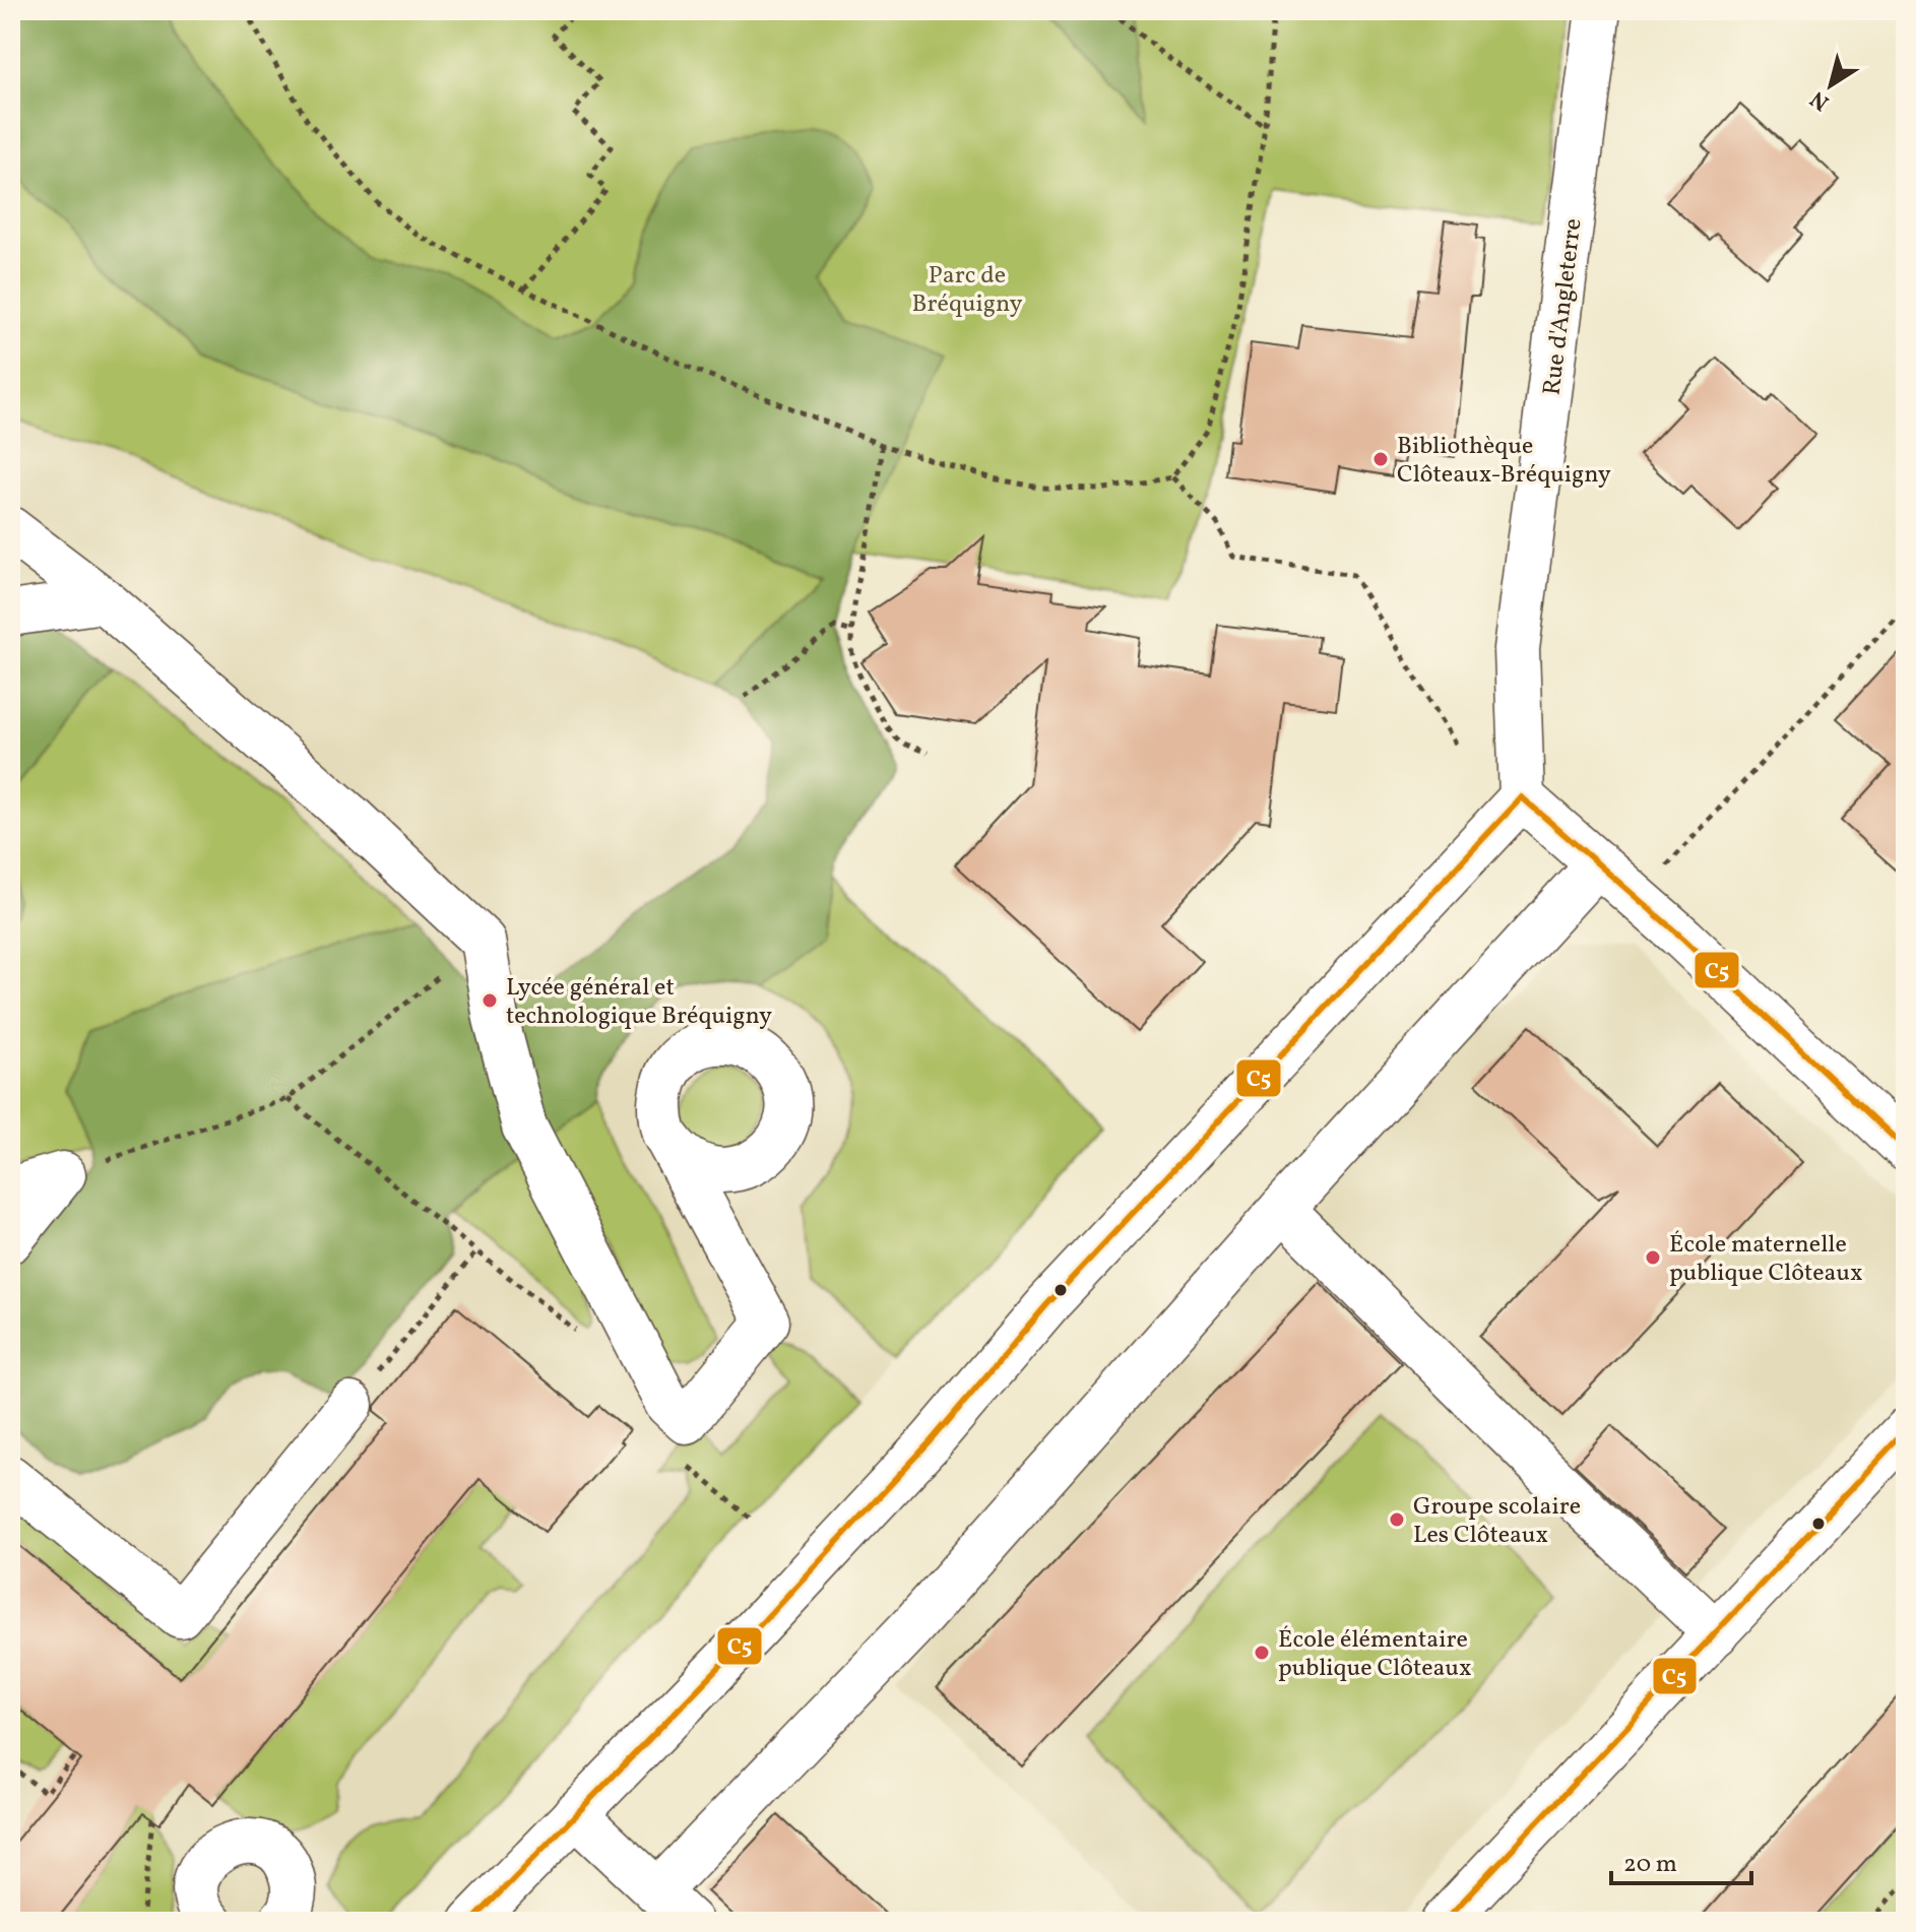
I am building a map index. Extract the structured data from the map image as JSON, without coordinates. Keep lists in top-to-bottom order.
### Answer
{
  "streets": {
    "street": ["Rue d'Angleterre"]
  },
  "parks": ["Parc de Bréquigny"],
  "places": [
    "Bibliothèque Clôteaux-Bréquigny",
    "Lycée général et technologique Bréquigny",
    "École maternelle publique Clôteaux",
    "Groupe scolaire Les Clôteaux",
    "École élémentaire publique Clôteaux"
  ],
  "lines": ["transit line C5"],
  "scale_bar": "20 m",
  "north": "bottom left"
}
